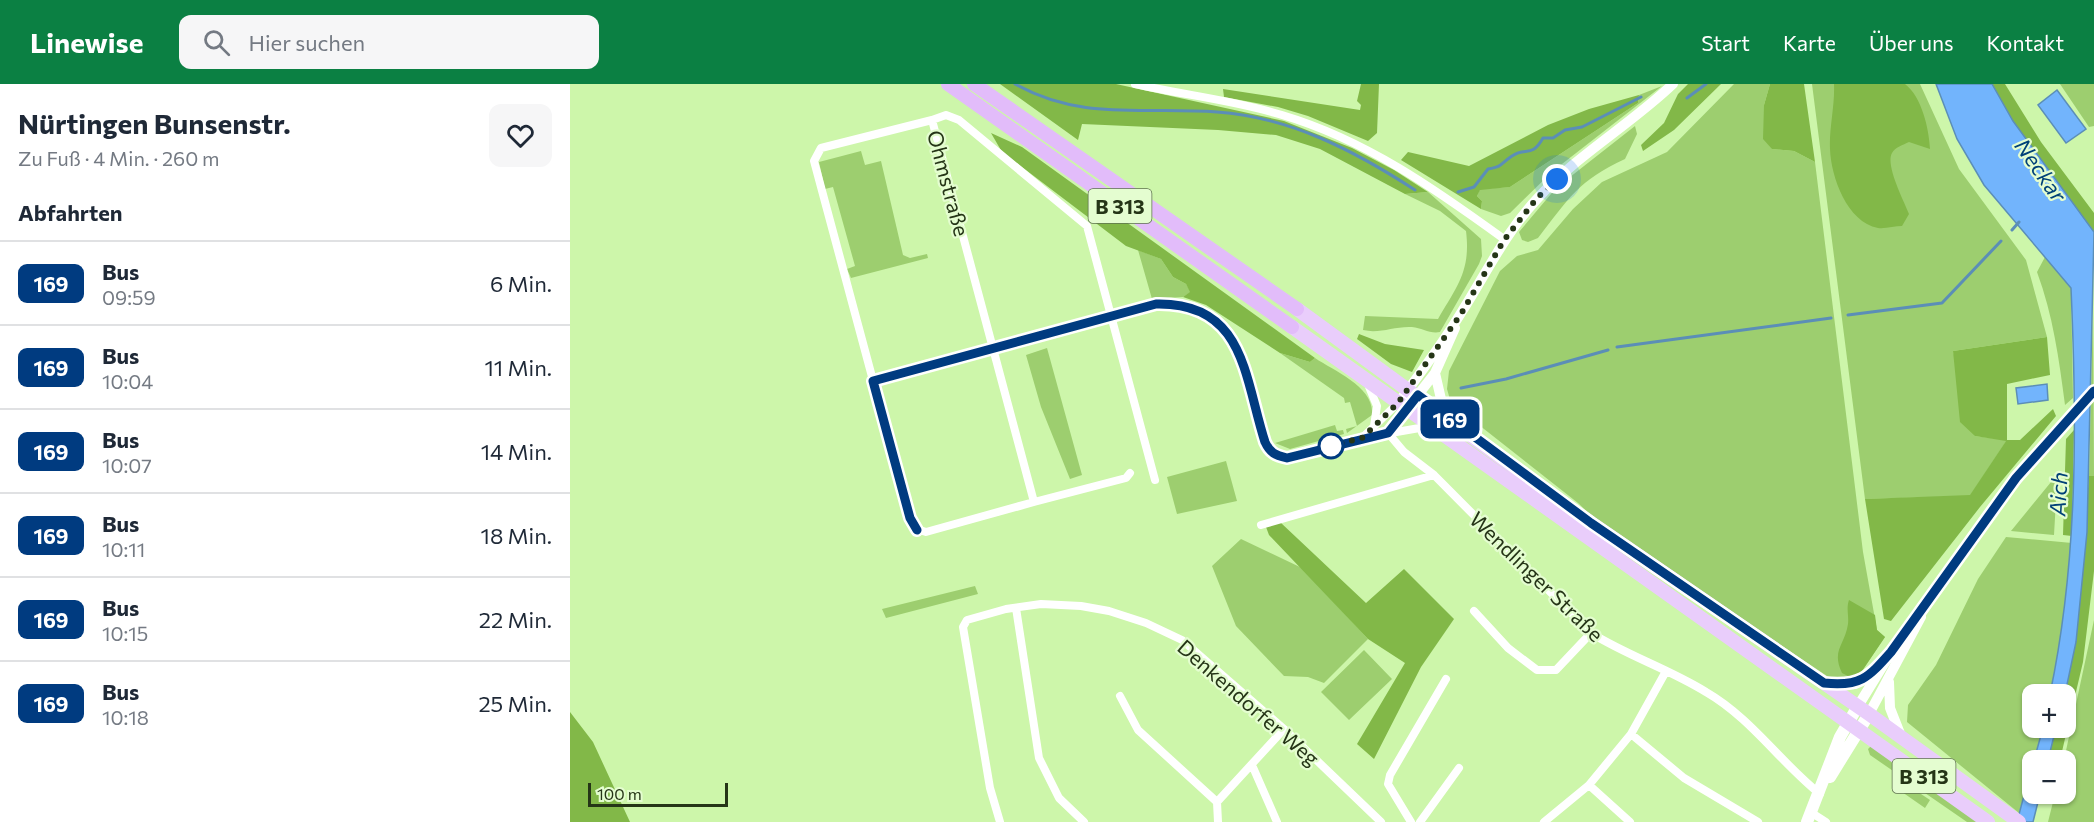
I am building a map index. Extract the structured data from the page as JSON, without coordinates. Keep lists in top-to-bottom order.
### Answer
{
  "streets": {
    "highway": ["B 313"],
    "street": ["Ohmstraße", "Wendlinger Straße", "Denkendorfer Weg"]
  },
  "water": ["Neckar", "Aich"],
  "lines": ["bus line 169"],
  "scale_bar": "100 m",
  "page": {
    "header": "Linewise",
    "search": "Hier suchen",
    "nav": [
      "Start",
      "Karte",
      "Über uns",
      "Kontakt"
    ],
    "heading": [
      ["Nürtingen Bunsenstr.", "Zu Fuß · 4 Min. · 260 m"],
      "Abfahrten"
    ],
    "on_map": "169",
    "list": [
      {
        "mark": "169",
        "name": "Bus",
        "note": "09:59",
        "value": "6 Min."
      },
      {
        "mark": "169",
        "name": "Bus",
        "note": "10:04",
        "value": "11 Min."
      },
      {
        "mark": "169",
        "name": "Bus",
        "note": "10:07",
        "value": "14 Min."
      },
      {
        "mark": "169",
        "name": "Bus",
        "note": "10:11",
        "value": "18 Min."
      },
      {
        "mark": "169",
        "name": "Bus",
        "note": "10:15",
        "value": "22 Min."
      },
      {
        "mark": "169",
        "name": "Bus",
        "note": "10:18",
        "value": "25 Min."
      }
    ],
    "map_buttons": ["+", "−"],
    "scale": "100 m"
  }
}
